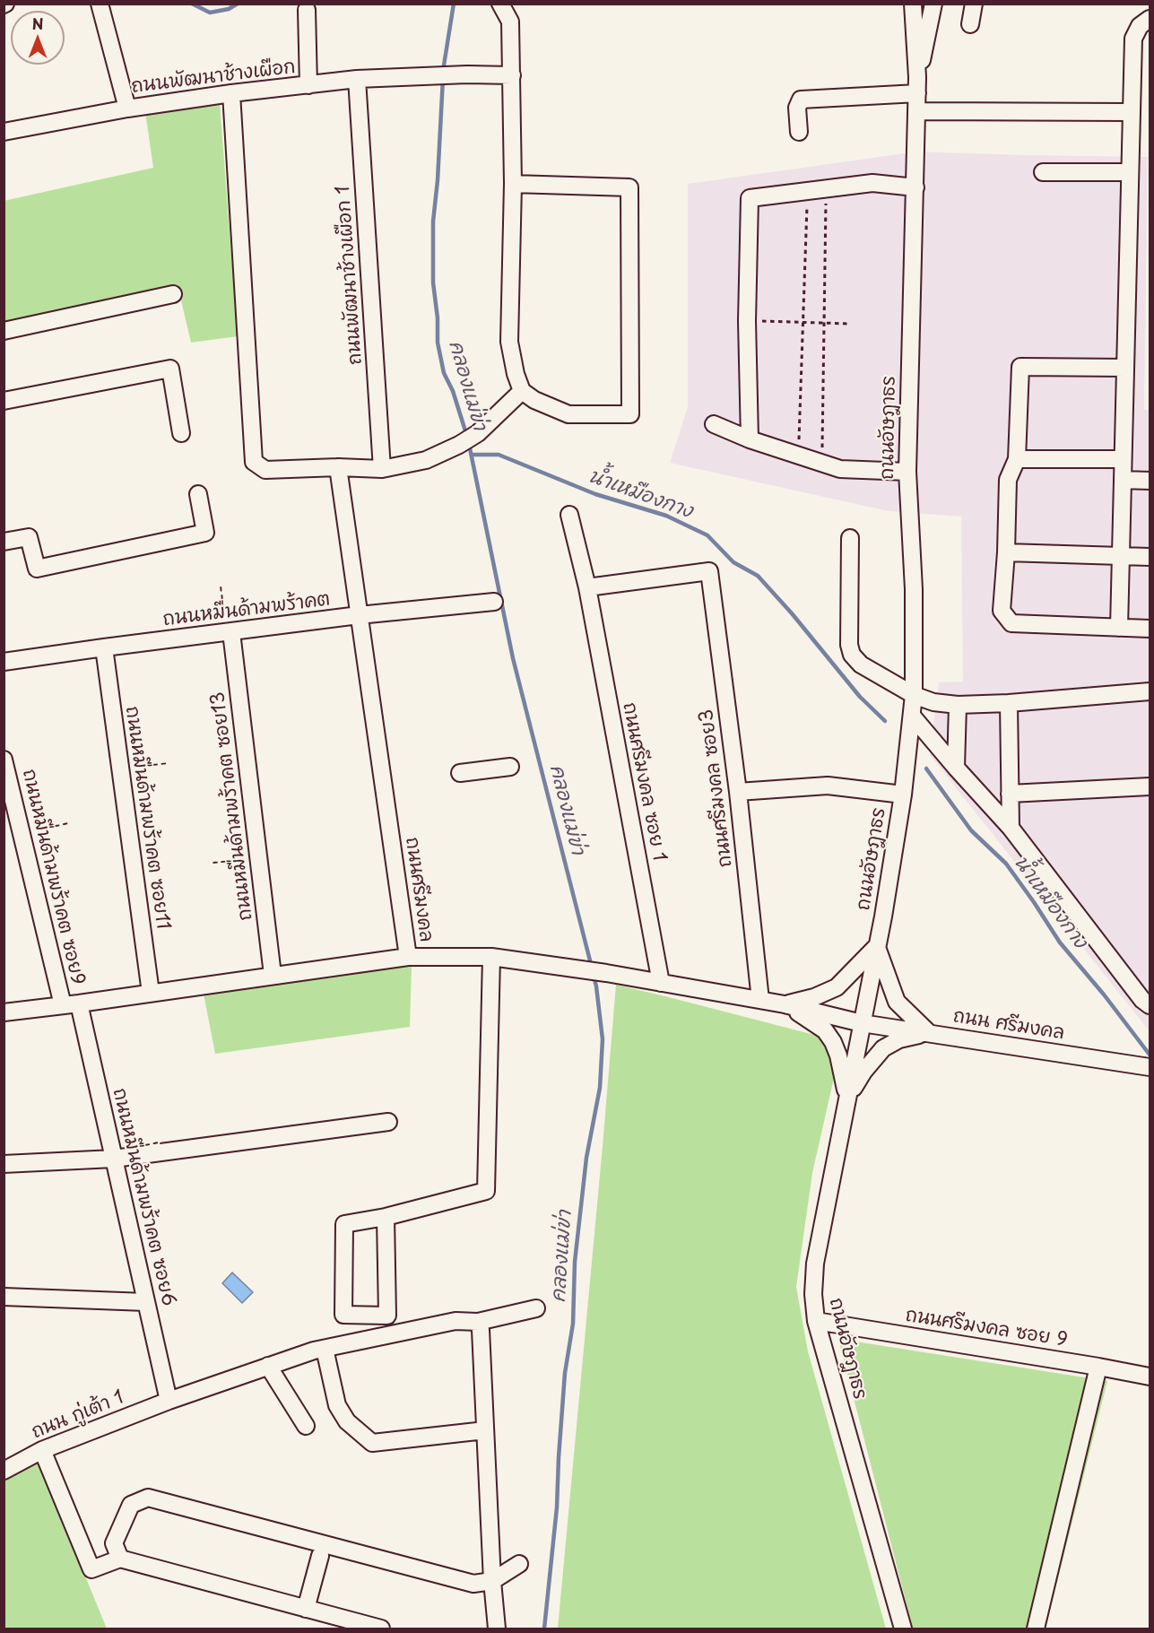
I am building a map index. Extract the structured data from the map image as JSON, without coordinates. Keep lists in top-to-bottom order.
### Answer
{
  "streets": {
    "street": [
      "ถนนพัฒนาช้างเผือก",
      "ถนนพัฒนาช้างเผือก 1",
      "ถนนอัษฎาธร",
      "ถนนหมื่่นด้ามพร้าคต",
      "ถนนศรีมงคล ซอย 1",
      "ถนนศรีมงคล ซอย3",
      "ถนนหมื่่นด้ามพร้าคต ซอย13",
      "ถนนหมื่่นด้ามพร้าคต ซอย11",
      "ถนนหมื่่นด้ามพร้าคต ซอย9",
      "ถนนศรีมงคล",
      "ถนน ศรีมงคล",
      "ถนนหมื่่นด้ามพร้าคต ซอย6",
      "ถนนศรีมงคล ซอย 9",
      "ถนน กู่เต้า 1"
    ]
  },
  "crossings": [
    ["ถนนพัฒนาช้างเผือก", "ถนนพัฒนาช้างเผือก 1"],
    ["ถนนอัษฎาธร", "ถนนศรีมงคล"],
    ["ถนนอัษฎาธร", "ถนน ศรีมงคล"],
    ["ถนนอัษฎาธร", "ถนนศรีมงคล ซอย 9"],
    ["ถนนหมื่่นด้ามพร้าคต", "ถนนหมื่่นด้ามพร้าคต ซอย13"],
    ["ถนนหมื่่นด้ามพร้าคต", "ถนนหมื่่นด้ามพร้าคต ซอย11"],
    ["ถนนหมื่่นด้ามพร้าคต", "ถนนศรีมงคล"],
    ["ถนนศรีมงคล ซอย 1", "ถนนศรีมงคล ซอย3"],
    ["ถนนศรีมงคล ซอย 1", "ถนนศรีมงคล"],
    ["ถนนศรีมงคล ซอย3", "ถนนศรีมงคล"],
    ["ถนนหมื่่นด้ามพร้าคต ซอย9", "ถนนหมื่่นด้ามพร้าคต ซอย6"],
    ["ถนนศรีมงคล", "ถนน ศรีมงคล"],
    ["ถนนหมื่่นด้ามพร้าคต ซอย6", "ถนน กู่เต้า 1"]
  ],
  "water": ["คลองแม่ข่า", "น้ำเหมืองกาง"],
  "north": "top"
}
